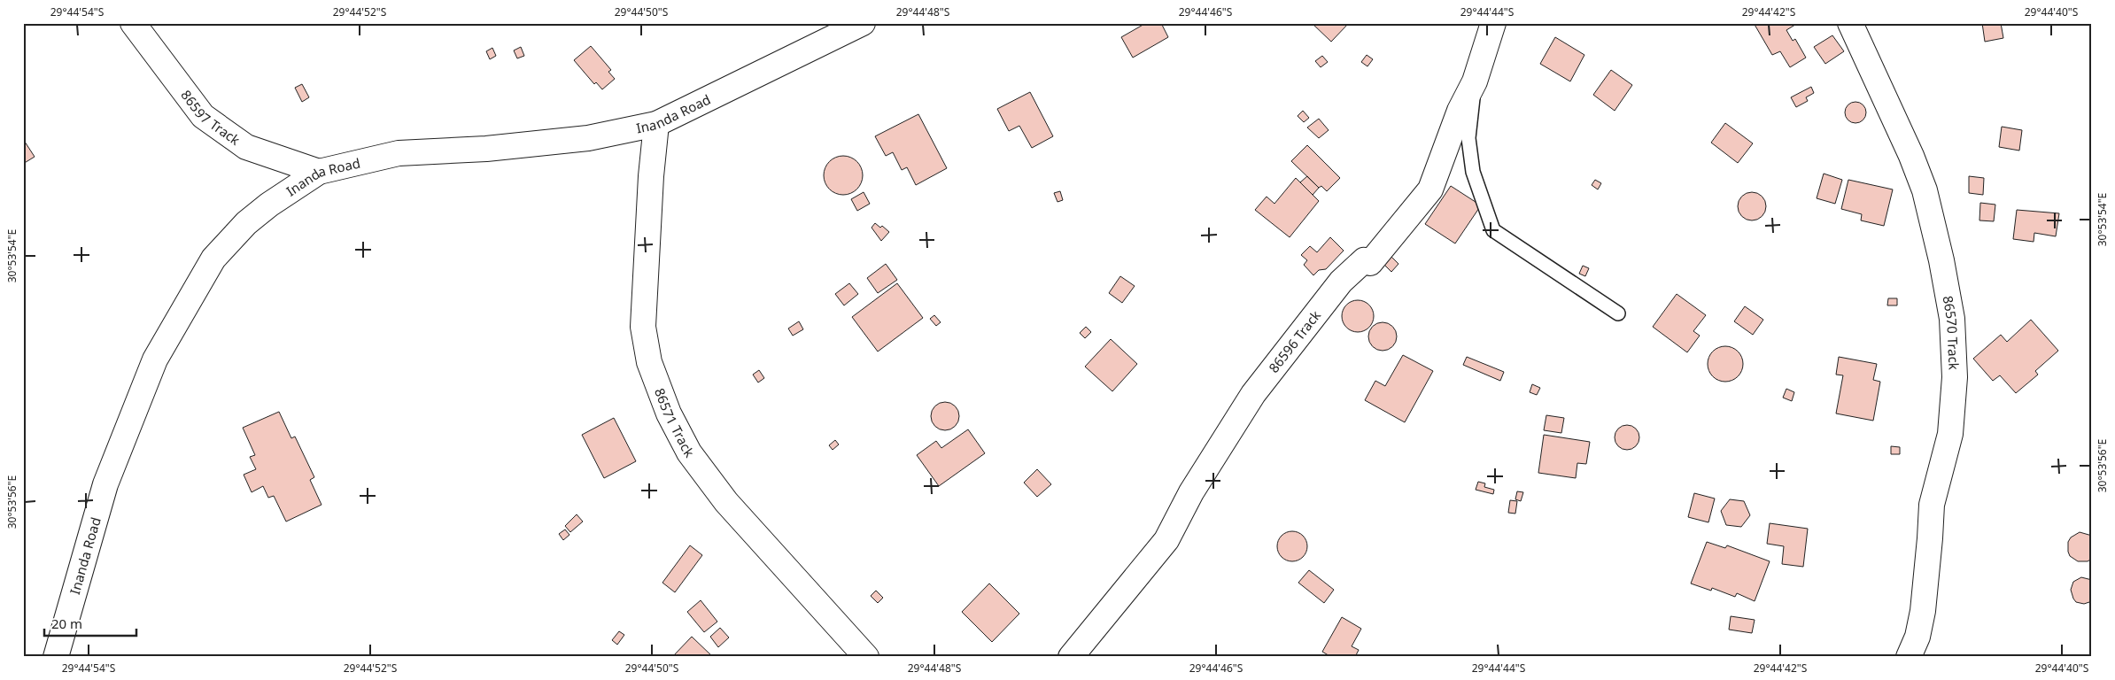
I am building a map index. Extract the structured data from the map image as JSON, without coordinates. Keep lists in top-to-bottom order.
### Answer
{
  "streets": {
    "street": [
      "Inanda Road",
      "86597 Track",
      "86570 Track",
      "86596 Track",
      "86571 Track"
    ]
  },
  "crossings": [
    ["Inanda Road", "86597 Track"],
    ["Inanda Road", "86571 Track"]
  ],
  "scale_bar": "20 m",
  "coordinates": [
    "29°44'54\"S",
    "29°44'52\"S",
    "29°44'50\"S",
    "29°44'48\"S",
    "29°44'46\"S",
    "29°44'44\"S",
    "29°44'42\"S",
    "29°44'40\"S",
    "30°53'54\"E",
    "30°53'56\"E"
  ]
}
